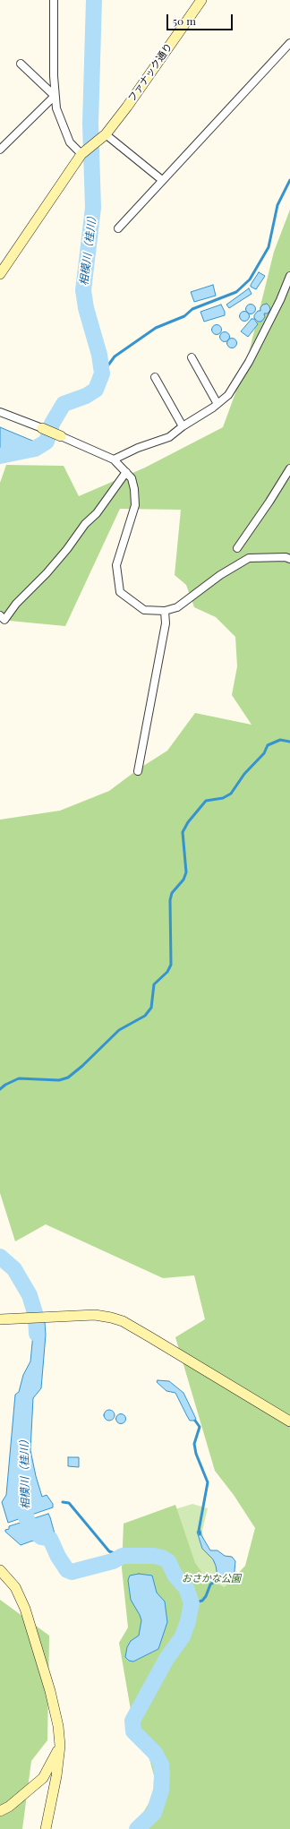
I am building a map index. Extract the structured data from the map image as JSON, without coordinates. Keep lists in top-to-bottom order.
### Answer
{
  "streets": {
    "street": ["ファナック通り"]
  },
  "water": ["相模川（桂川）"],
  "parks": ["おさかな公園"],
  "scale_bar": "50 m"
}
